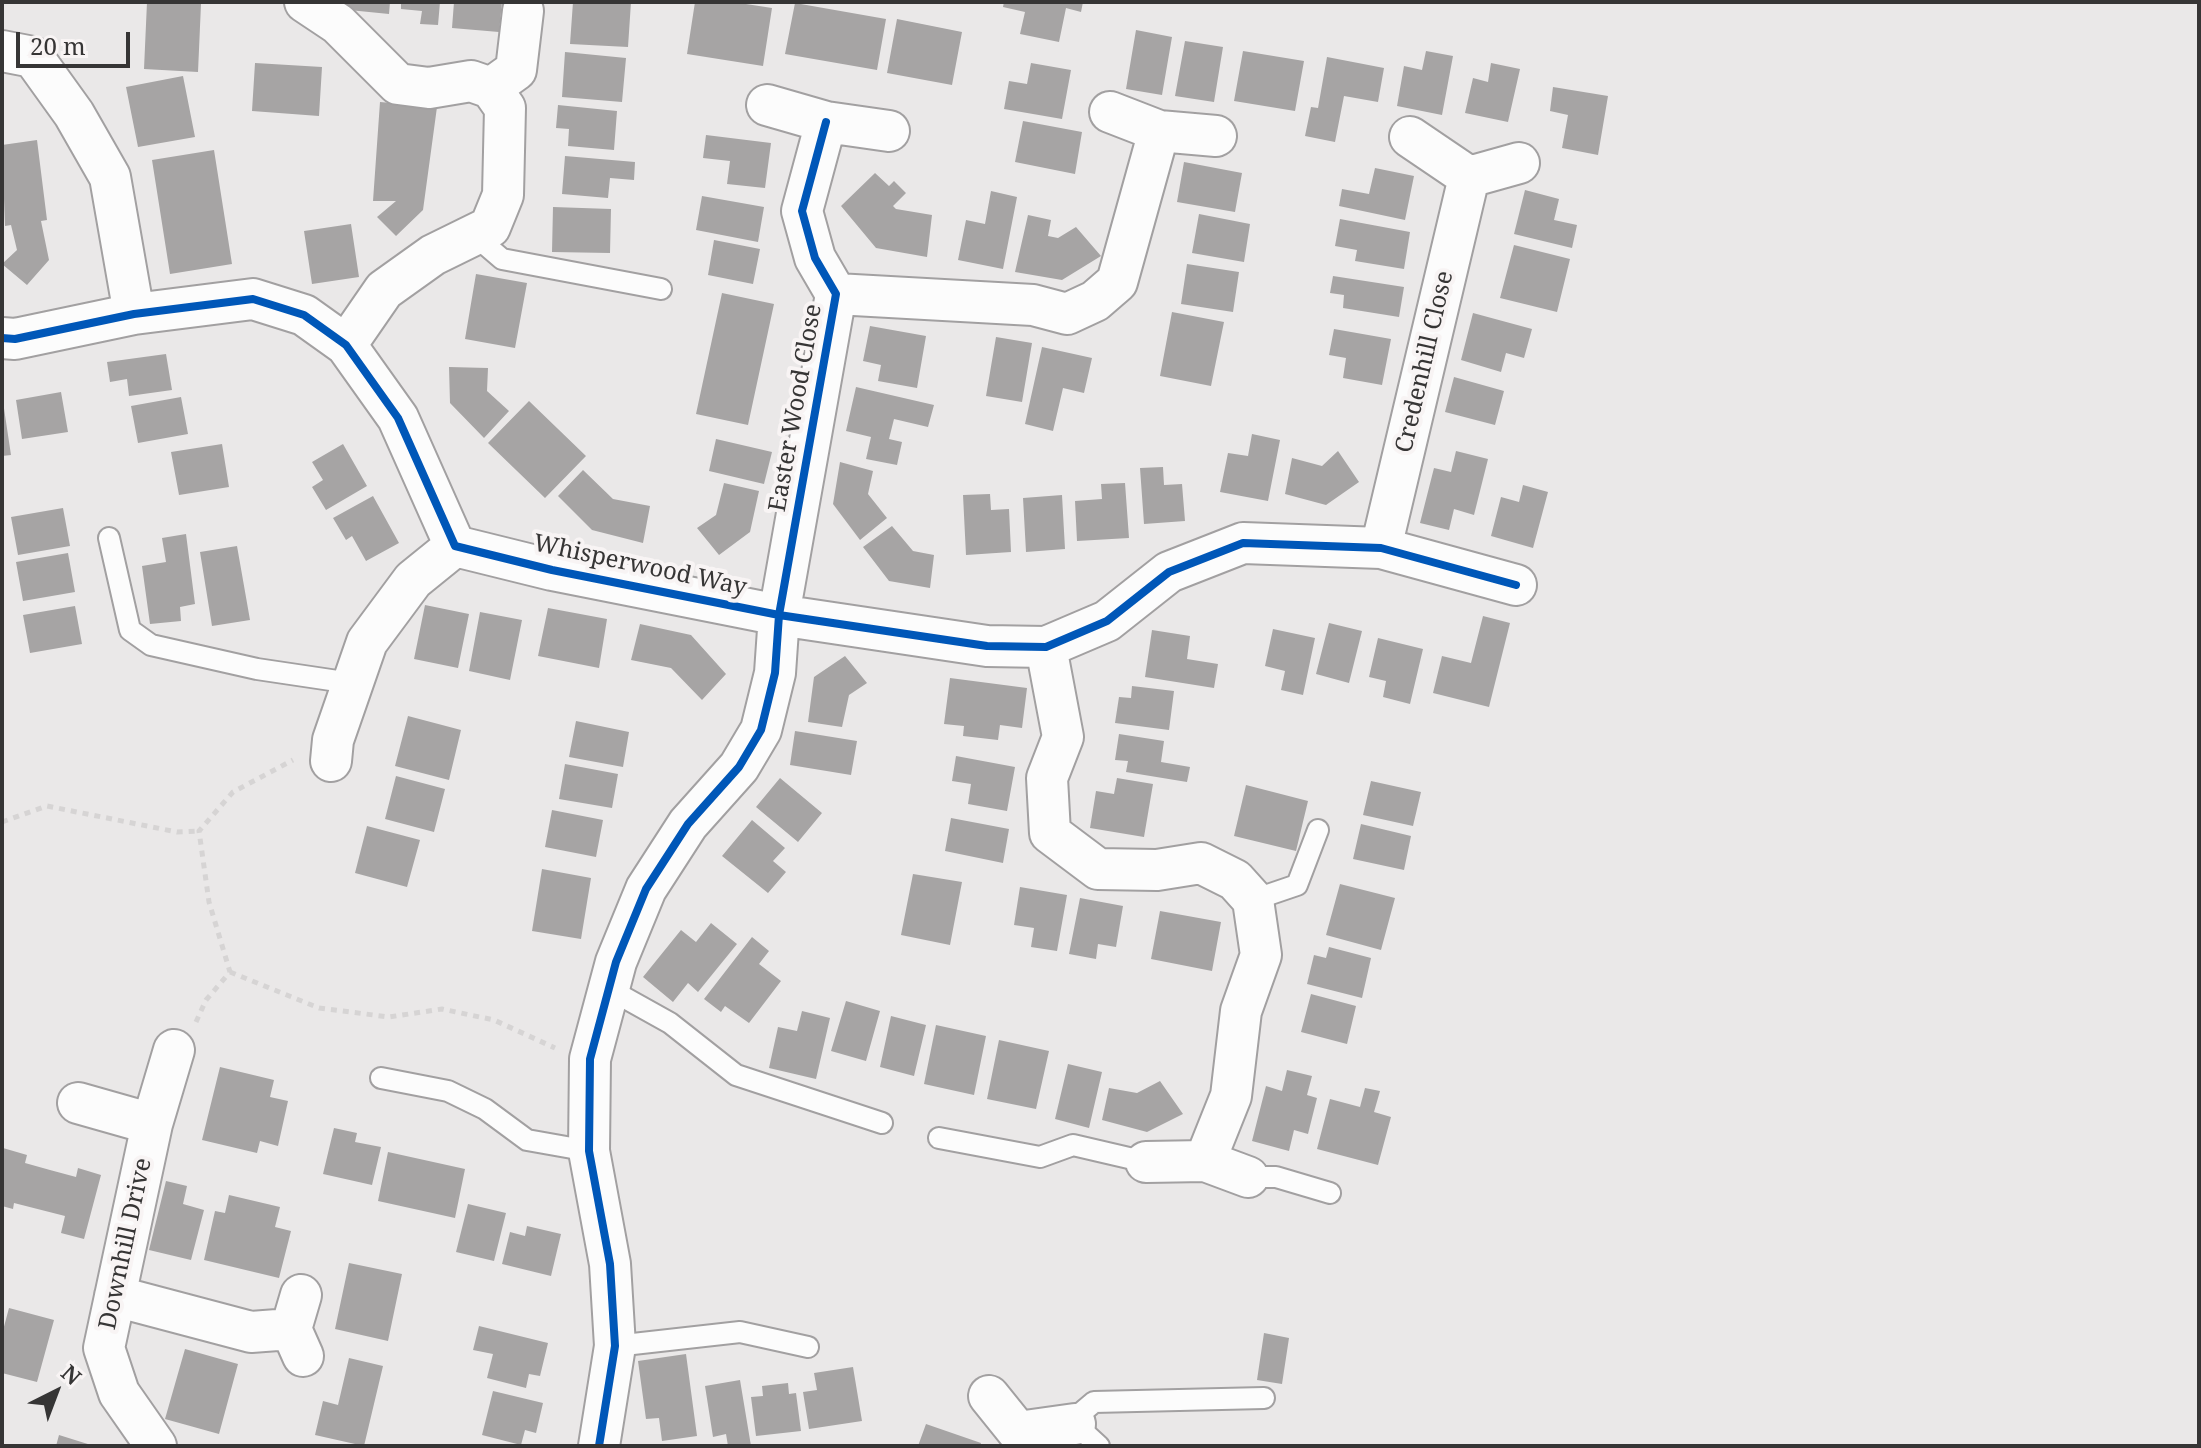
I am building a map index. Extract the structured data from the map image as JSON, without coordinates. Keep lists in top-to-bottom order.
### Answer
{
  "streets": {
    "street": [
      "Credenhill Close",
      "Easter Wood Close",
      "Whisperwood Way",
      "Downhill Drive"
    ]
  },
  "crossings": [
    ["Credenhill Close", "Whisperwood Way"],
    ["Easter Wood Close", "Whisperwood Way"]
  ],
  "scale_bar": "20 m",
  "north": "top right"
}
